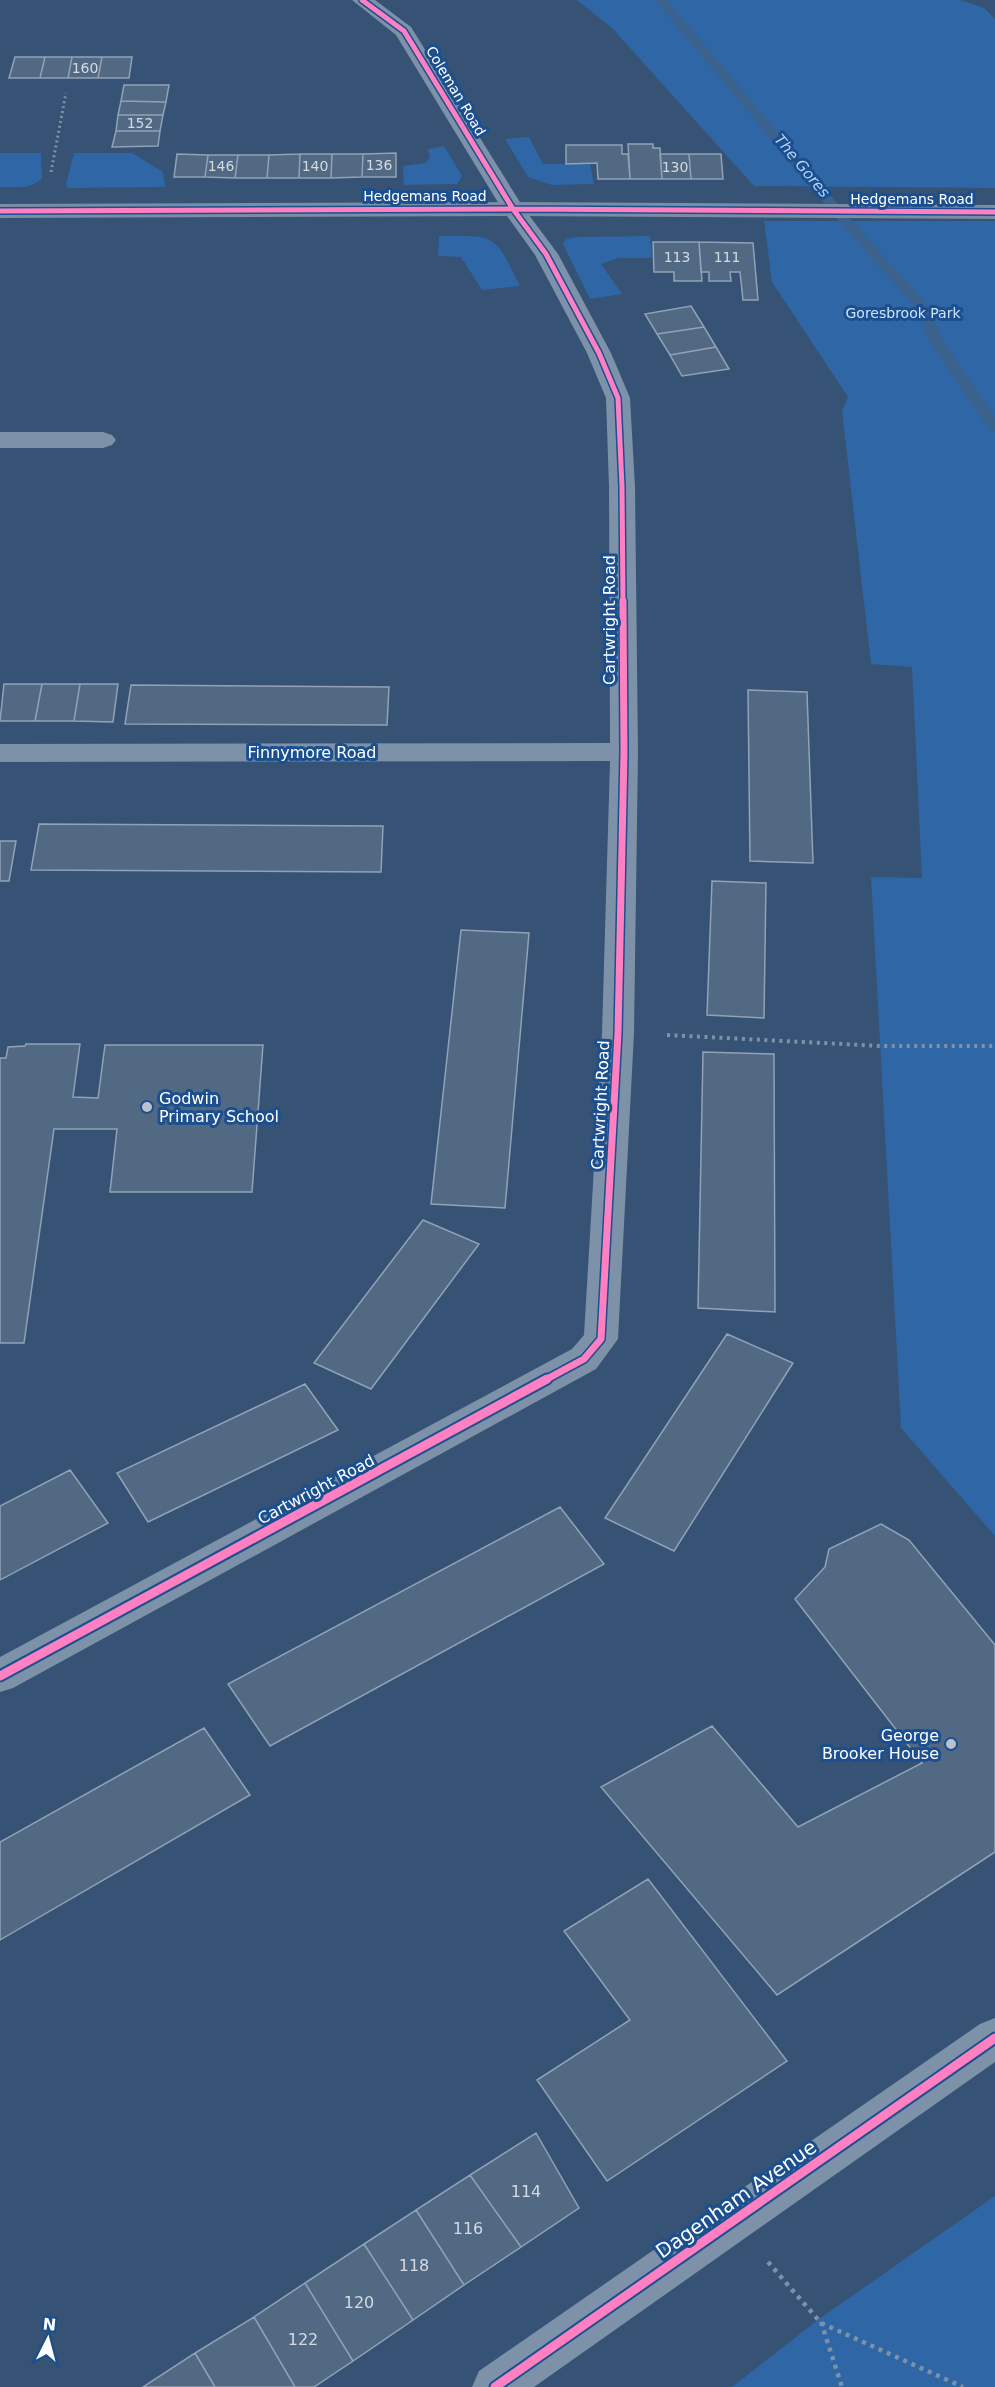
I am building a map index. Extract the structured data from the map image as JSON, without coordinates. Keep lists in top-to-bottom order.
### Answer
{
  "streets": {
    "street": [
      "Coleman Road",
      "Hedgemans Road",
      "Cartwright Road",
      "Finnymore Road",
      "Dagenham Avenue"
    ]
  },
  "crossings": [
    ["Coleman Road", "Hedgemans Road"],
    ["Coleman Road", "Cartwright Road"],
    ["Hedgemans Road", "Cartwright Road"],
    ["Cartwright Road", "Finnymore Road"]
  ],
  "water": ["The Gores"],
  "parks": ["Goresbrook Park"],
  "places": ["Godwin Primary School", "George Brooker House"],
  "house_numbers": [
    "160",
    "152",
    "136",
    "146",
    "140",
    "130",
    "113",
    "111",
    "114",
    "116",
    "118",
    "120",
    "122"
  ],
  "north": "top"
}
